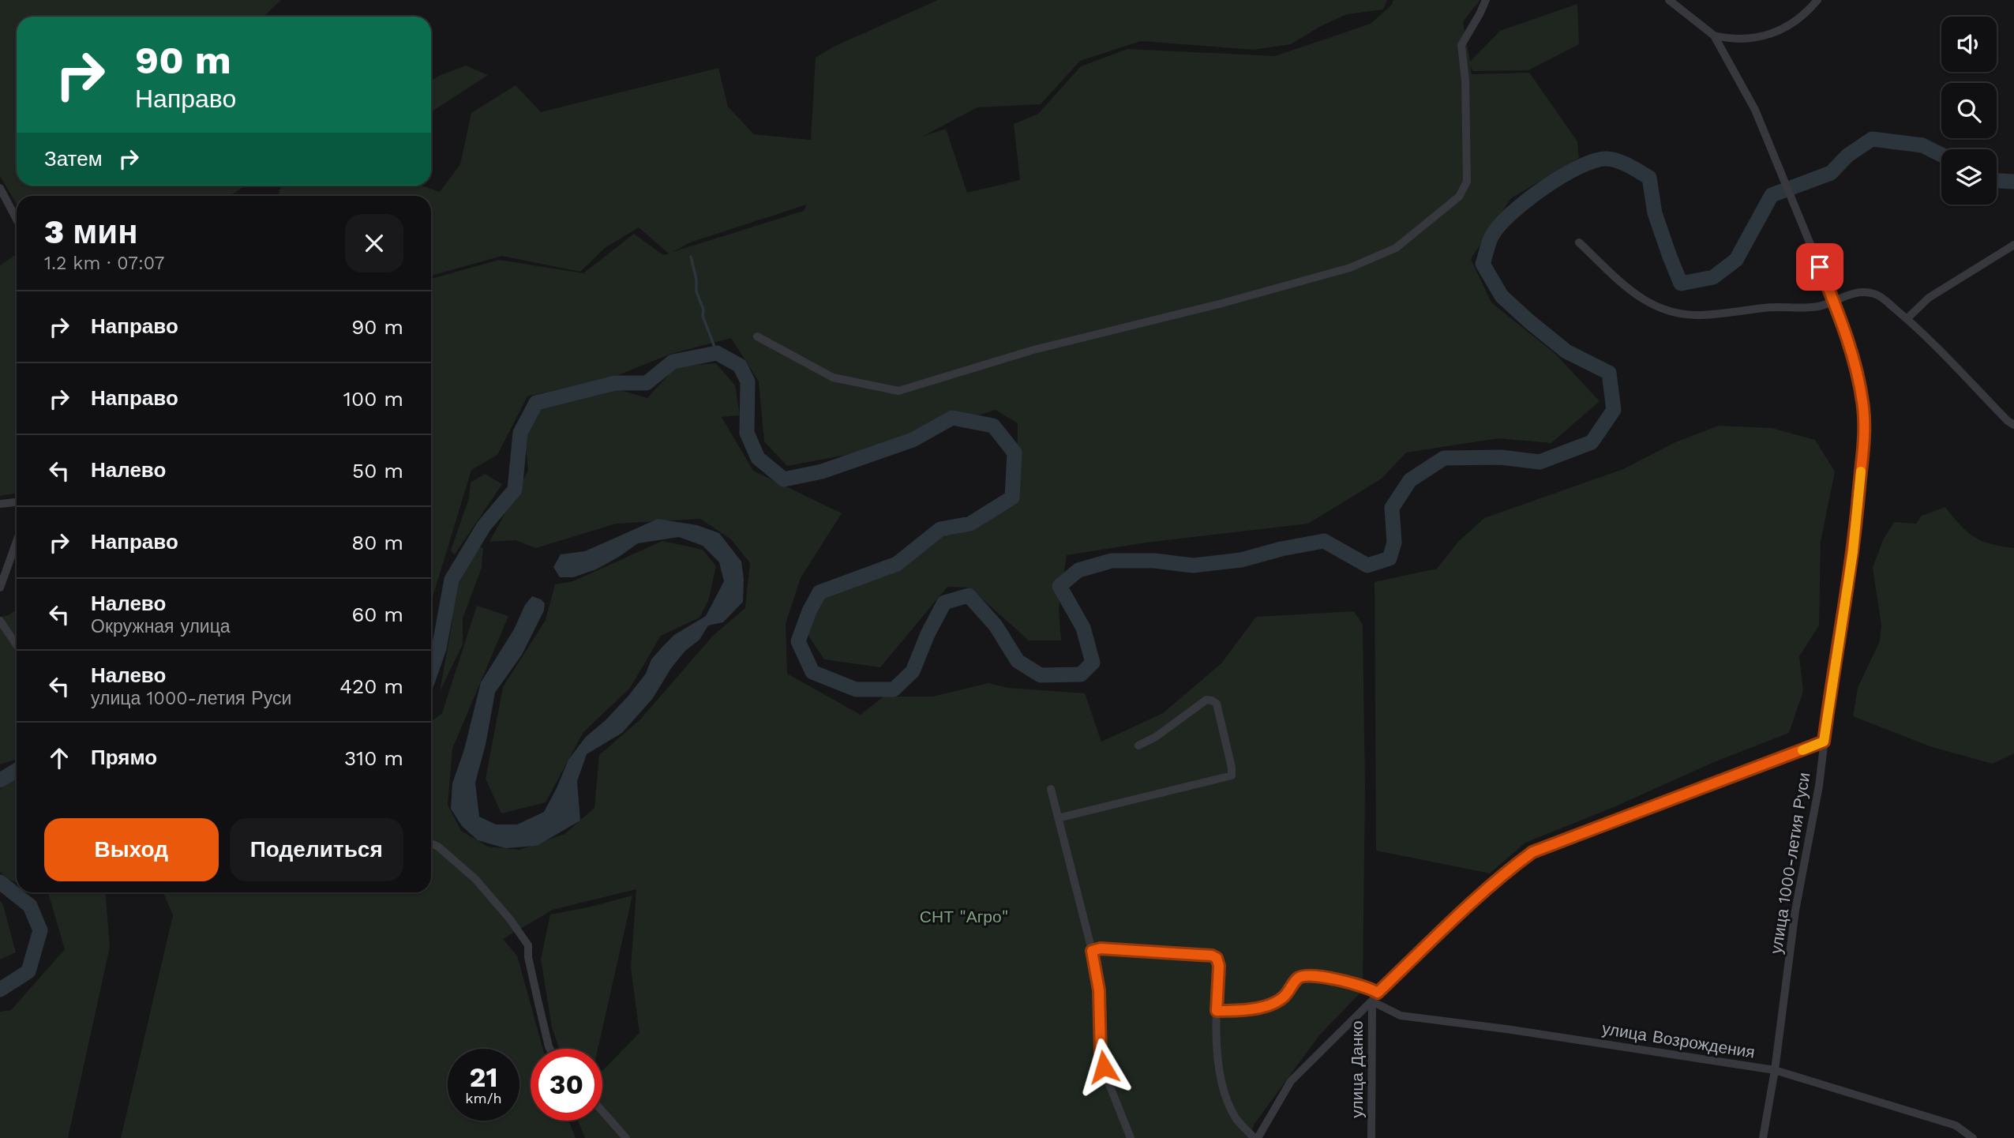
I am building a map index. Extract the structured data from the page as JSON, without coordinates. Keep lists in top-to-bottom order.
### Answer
{
  "streets": {
    "street": ["улица 1000-летия Руси", "улица Возрождения", "улица Данко"]
  },
  "crossings": [
    ["улица 1000-летия Руси", "улица Возрождения"],
    ["улица Возрождения", "улица Данко"]
  ],
  "parks": ["СНТ \"Агро\""],
  "page": {
    "turn": ["90 m", "Направо"],
    "then": "Затем",
    "heading": ["3 мин", "1.2 km · 07:07"],
    "list": [
      {
        "name": "Направо",
        "value": "90 m"
      },
      {
        "name": "Направо",
        "value": "100 m"
      },
      {
        "name": "Налево",
        "value": "50 m"
      },
      {
        "name": "Направо",
        "value": "80 m"
      },
      {
        "name": "Налево",
        "note": "Окружная улица",
        "value": "60 m"
      },
      {
        "name": "Налево",
        "note": "улица 1000-летия Руси",
        "value": "420 m"
      },
      {
        "name": "Прямо",
        "value": "310 m"
      }
    ],
    "buttons": ["Выход", "Поделиться"],
    "speed": "21 km/h",
    "limit": "30"
  }
}
